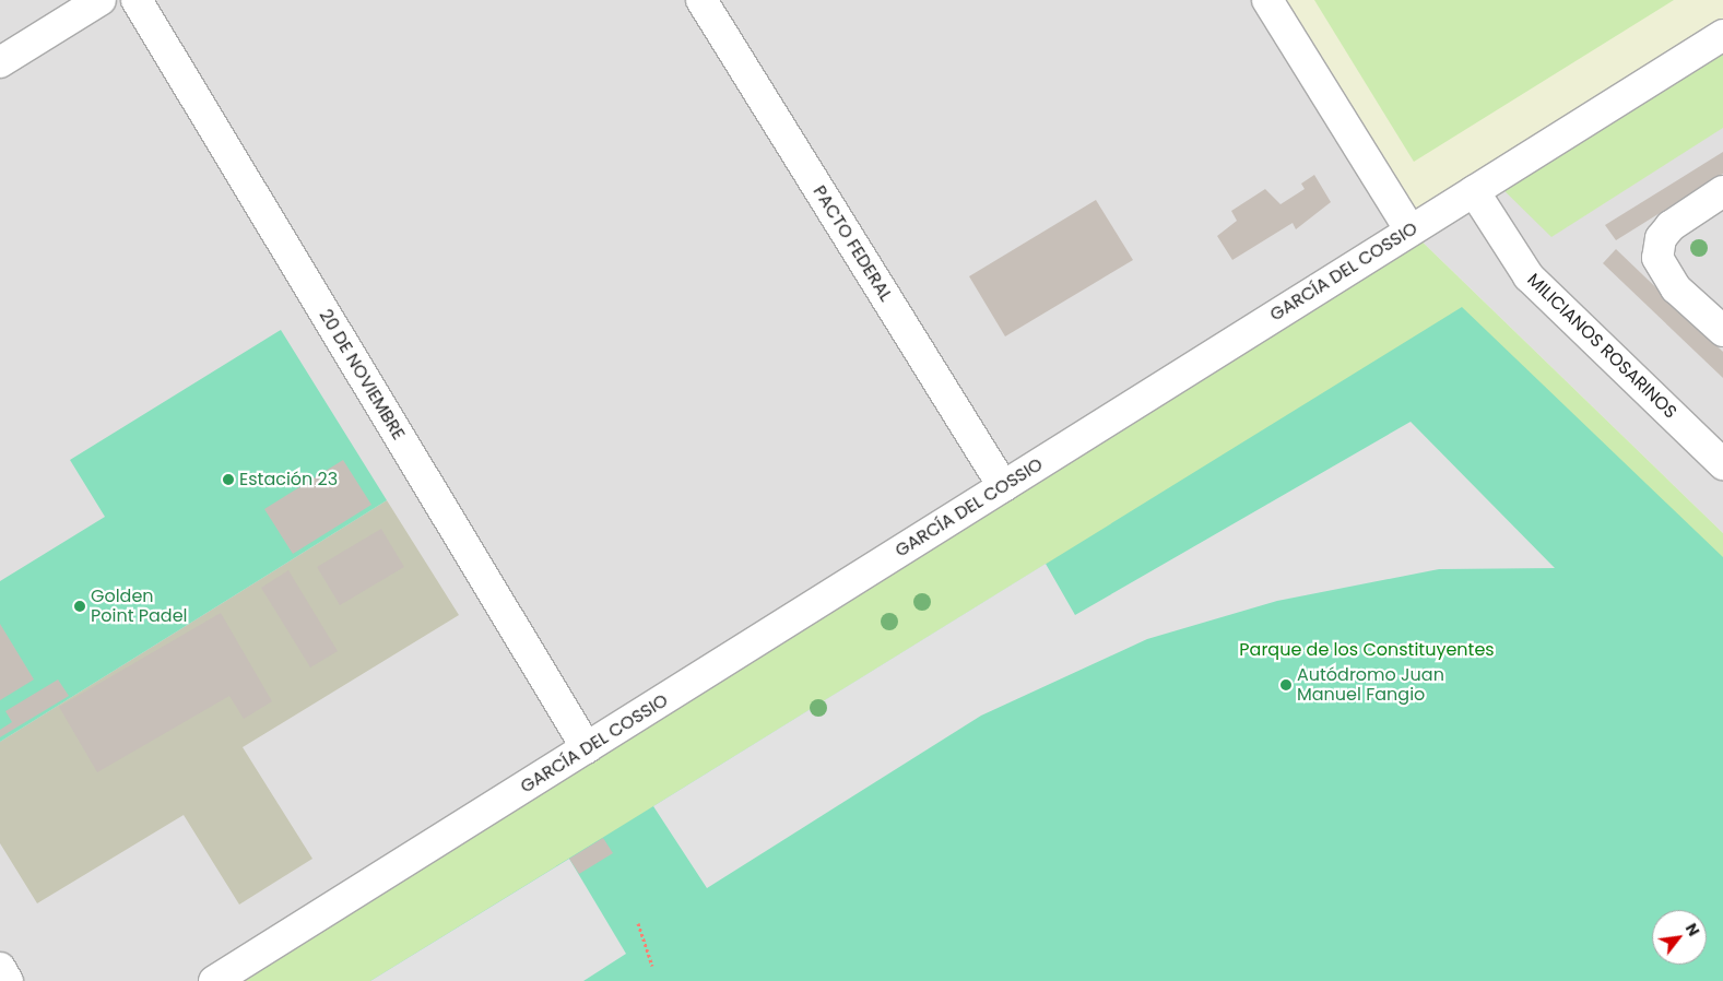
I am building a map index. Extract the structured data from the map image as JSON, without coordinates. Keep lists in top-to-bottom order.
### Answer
{
  "streets": {
    "street": [
      "PACTO FEDERAL",
      "GARCÍA DEL COSSIO",
      "MILICIANOS ROSARINOS",
      "20 DE NOVIEMBRE"
    ]
  },
  "crossings": [
    ["PACTO FEDERAL", "GARCÍA DEL COSSIO"],
    ["GARCÍA DEL COSSIO", "MILICIANOS ROSARINOS"],
    ["GARCÍA DEL COSSIO", "20 DE NOVIEMBRE"]
  ],
  "parks": ["Parque de los Constituyentes"],
  "places": ["Estación 23", "Golden Point Padel", "Autódromo Juan Manuel Fangio"],
  "north": "top right"
}
